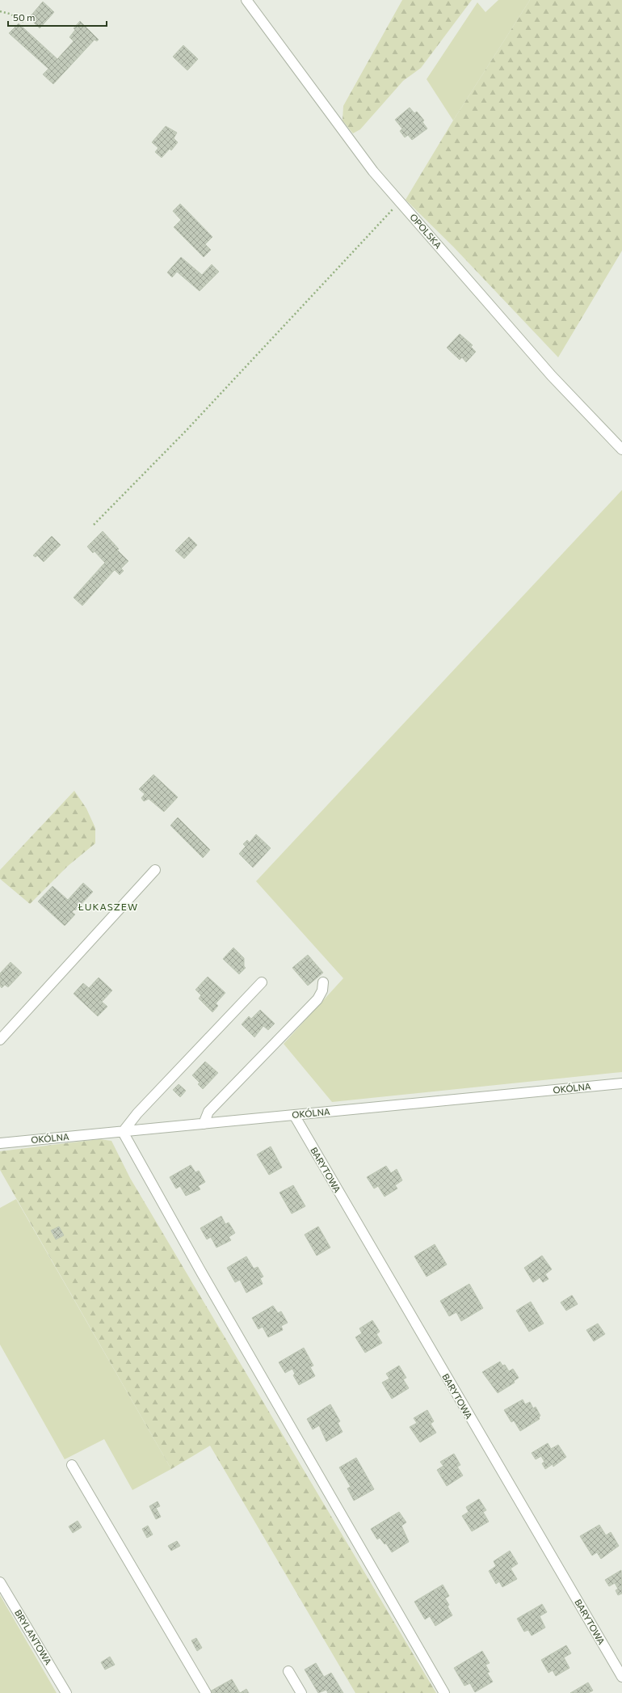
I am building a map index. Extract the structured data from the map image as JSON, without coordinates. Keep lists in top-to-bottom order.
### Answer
{
  "streets": {
    "street": [
      "OPOLSKA",
      "OKÓLNA",
      "BARYTOWA",
      "BRYLANTOWA"
    ]
  },
  "crossings": [
    ["OKÓLNA", "BARYTOWA"]
  ],
  "districts": ["ŁUKASZEW"],
  "scale_bar": "50 m"
}
